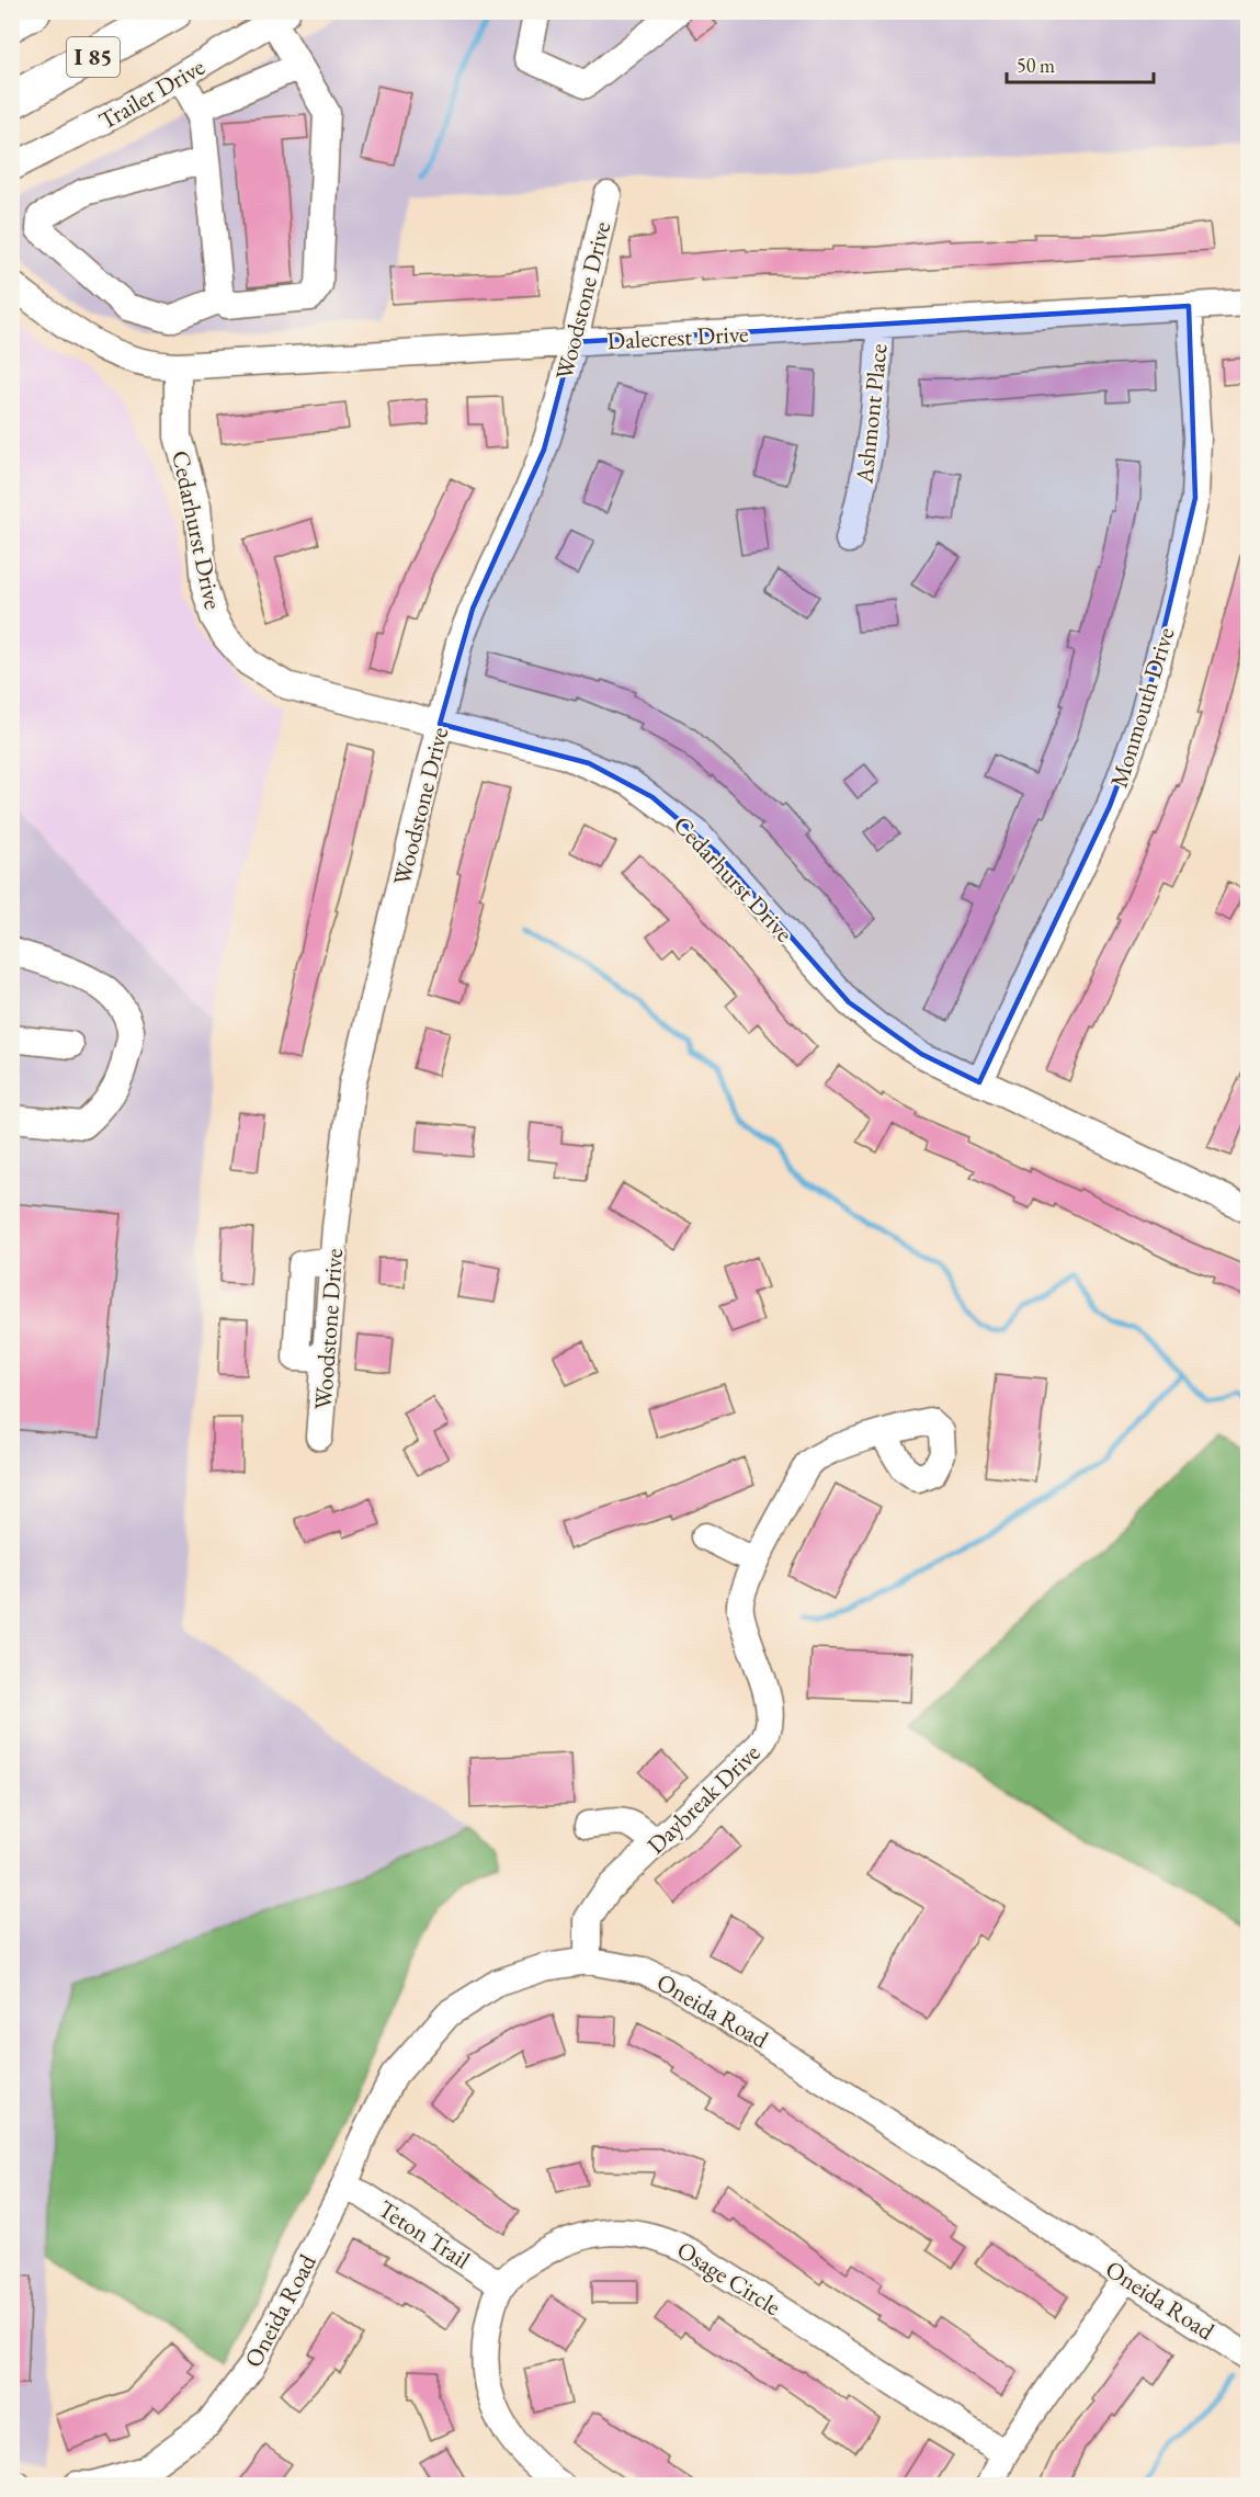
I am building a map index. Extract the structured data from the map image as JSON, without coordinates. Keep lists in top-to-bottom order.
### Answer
{
  "streets": {
    "highway": ["I 85"],
    "street": [
      "Trailer Drive",
      "Woodstone Drive",
      "Dalecrest Drive",
      "Ashmont Place",
      "Cedarhurst Drive",
      "Monmouth Drive",
      "Daybreak Drive",
      "Oneida Road",
      "Teton Trail",
      "Osage Circle"
    ]
  },
  "crossings": [
    ["Woodstone Drive", "Dalecrest Drive"],
    ["Woodstone Drive", "Cedarhurst Drive"],
    ["Dalecrest Drive", "Ashmont Place"],
    ["Dalecrest Drive", "Cedarhurst Drive"],
    ["Dalecrest Drive", "Monmouth Drive"],
    ["Cedarhurst Drive", "Monmouth Drive"],
    ["Daybreak Drive", "Oneida Road"],
    ["Oneida Road", "Teton Trail"],
    ["Teton Trail", "Osage Circle"]
  ],
  "scale_bar": "50 m"
}
